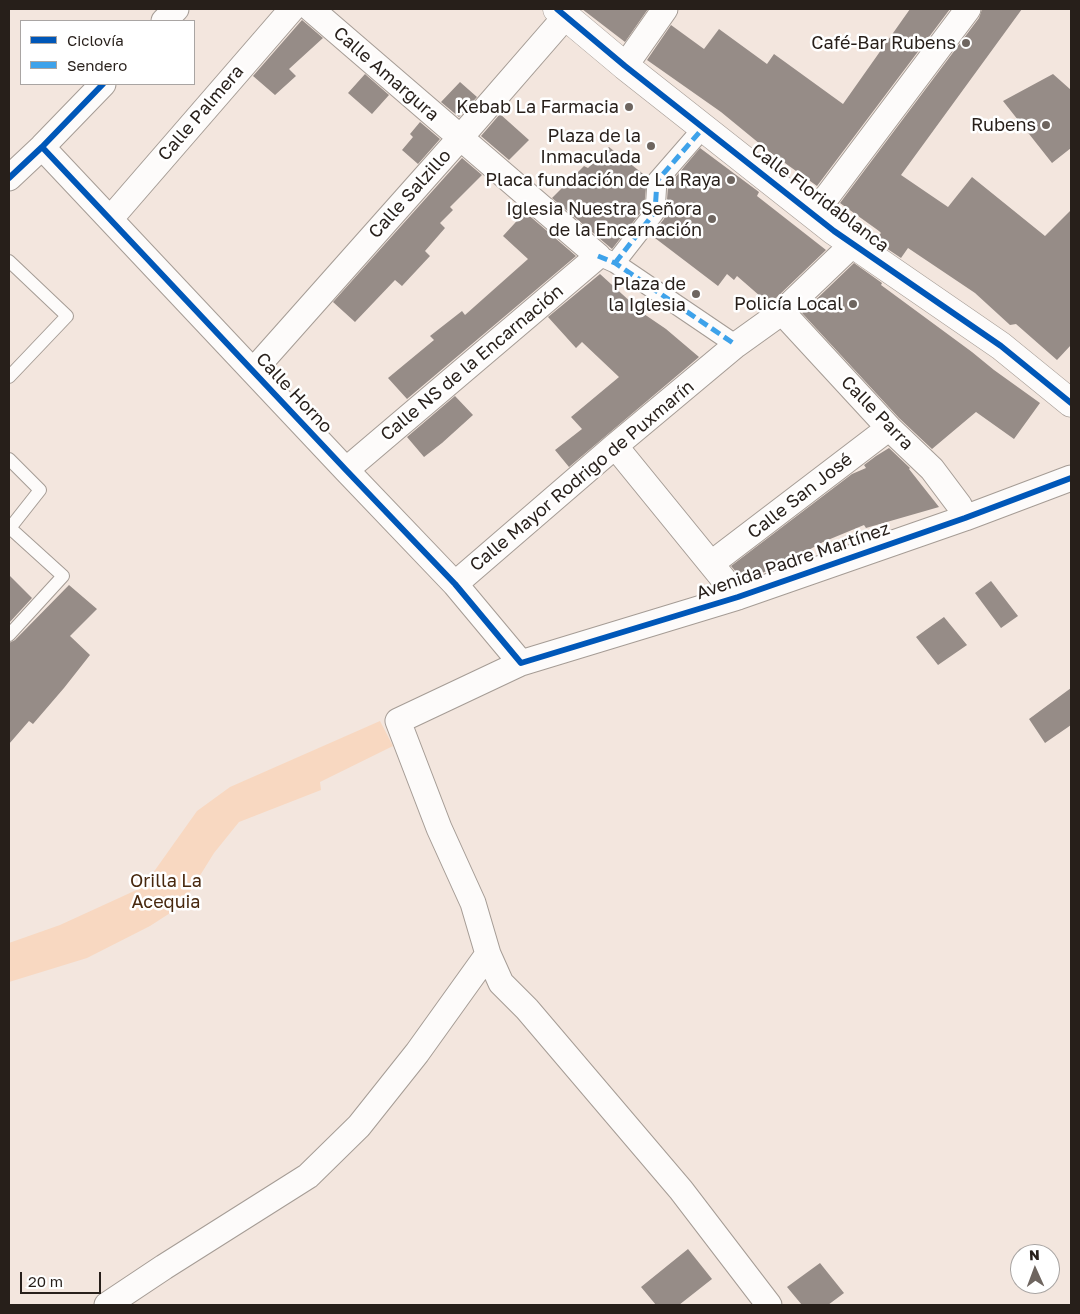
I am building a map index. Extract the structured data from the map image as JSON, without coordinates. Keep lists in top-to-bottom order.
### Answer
{
  "streets": {
    "main road": ["Calle Floridablanca"],
    "street": [
      "Calle Amargura",
      "Calle Palmera",
      "Calle Salzillo",
      "Calle NS de la Encarnación",
      "Calle Horno",
      "Calle Parra",
      "Calle Mayor Rodrigo de Puxmarín",
      "Calle San José",
      "Avenida Padre Martínez"
    ]
  },
  "crossings": [
    ["Calle Amargura", "Calle Salzillo"],
    ["Calle Amargura", "Calle NS de la Encarnación"],
    ["Calle Palmera", "Calle Horno"],
    ["Calle Salzillo", "Calle Floridablanca"],
    ["Calle Salzillo", "Calle Horno"],
    ["Calle NS de la Encarnación", "Calle Horno"],
    ["Calle Horno", "Calle Mayor Rodrigo de Puxmarín"],
    ["Calle Horno", "Avenida Padre Martínez"],
    ["Calle Parra", "Calle San José"],
    ["Calle Parra", "Avenida Padre Martínez"]
  ],
  "parks": ["Orilla La Acequia"],
  "places": [
    "Café-Bar Rubens",
    "Kebab La Farmacia",
    "Rubens",
    "Plaza de la Inmaculada",
    "Placa fundación de La Raya",
    "Iglesia Nuestra Señora de la Encarnación",
    "Plaza de la Iglesia",
    "Policía Local"
  ],
  "legend": ["Ciclovía", "Sendero"],
  "scale_bar": "20 m",
  "north": "top"
}
